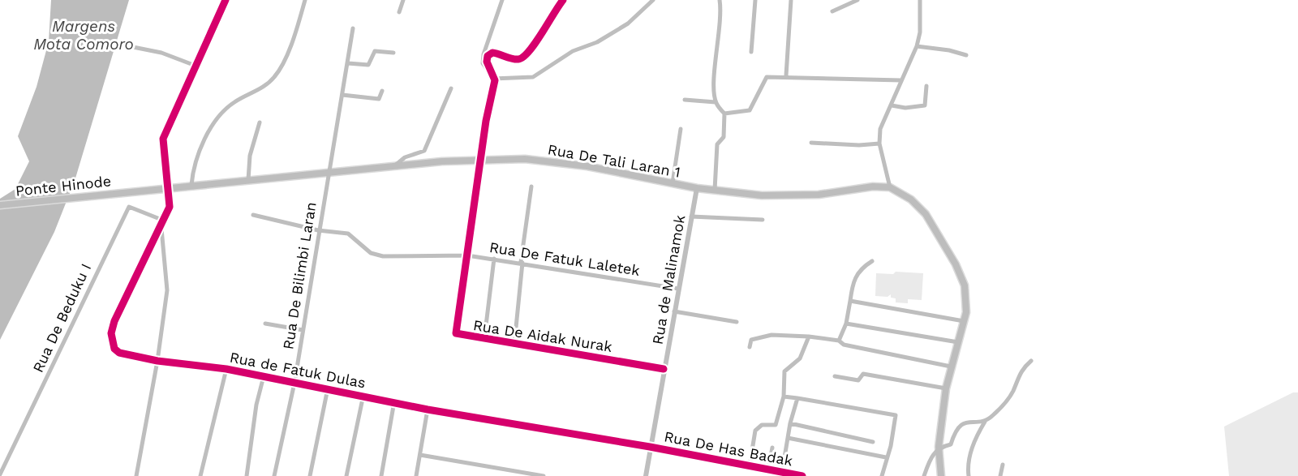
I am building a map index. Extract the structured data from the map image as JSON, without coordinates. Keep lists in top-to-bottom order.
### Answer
{
  "streets": {
    "main road": ["Rua De Tali Laran 1", "Ponte Hinode"],
    "street": [
      "Rua De Fatuk Laletek",
      "Rua De Bilimbi Laran",
      "Rua de Malinamok",
      "Rua De Beduku I",
      "Rua De Aidak Nurak",
      "Rua de Fatuk Dulas",
      "Rua De Has Badak"
    ]
  },
  "crossings": [
    ["Rua De Tali Laran 1", "Ponte Hinode"],
    ["Rua De Tali Laran 1", "Rua De Bilimbi Laran"],
    ["Rua De Tali Laran 1", "Rua de Malinamok"],
    ["Rua De Tali Laran 1", "Rua De Aidak Nurak"],
    ["Rua De Tali Laran 1", "Rua de Fatuk Dulas"],
    ["Rua De Fatuk Laletek", "Rua De Bilimbi Laran"],
    ["Rua De Fatuk Laletek", "Rua de Malinamok"],
    ["Rua De Fatuk Laletek", "Rua De Aidak Nurak"],
    ["Rua De Bilimbi Laran", "Rua de Fatuk Dulas"],
    ["Rua de Malinamok", "Rua De Aidak Nurak"],
    ["Rua de Malinamok", "Rua de Fatuk Dulas"],
    ["Rua de Malinamok", "Rua De Has Badak"],
    ["Rua De Beduku I", "Rua de Fatuk Dulas"],
    ["Rua de Fatuk Dulas", "Rua De Has Badak"]
  ],
  "water": ["Margens Mota Comoro"]
}
